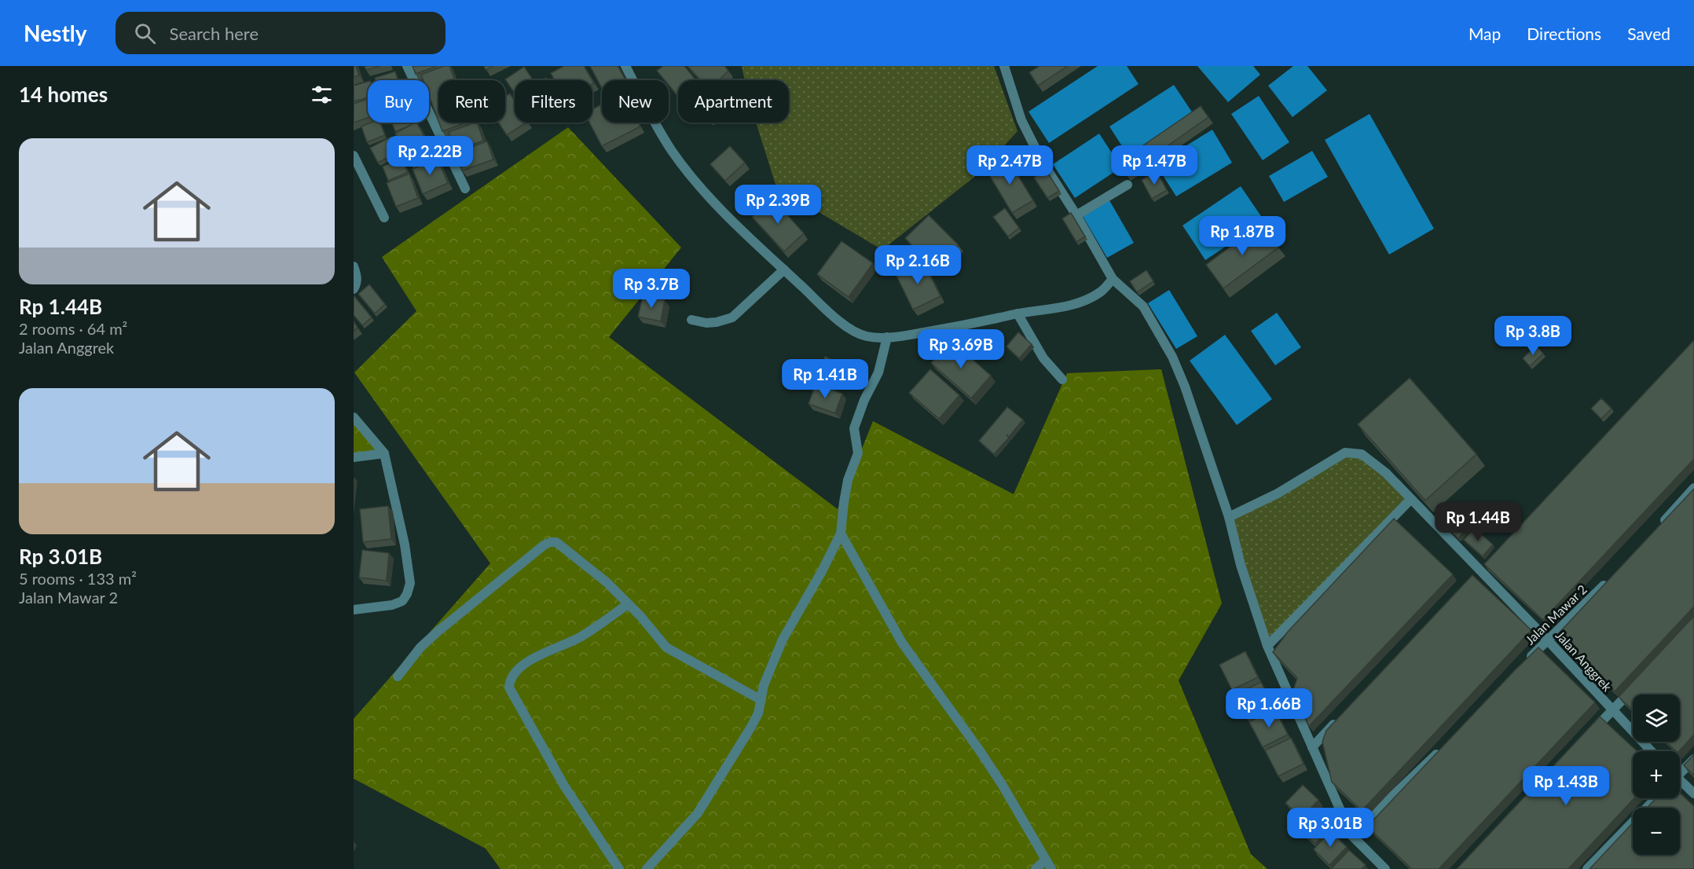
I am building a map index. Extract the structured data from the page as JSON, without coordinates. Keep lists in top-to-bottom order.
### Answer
{
  "streets": {
    "street": ["Jalan Mawar 2", "Jalan Anggrek"]
  },
  "crossings": [
    ["Jalan Mawar 2", "Jalan Anggrek"]
  ],
  "page": {
    "header": "Nestly",
    "search": "Search here",
    "nav": ["Map", "Directions", "Saved"],
    "heading": "14 homes",
    "chip": [
      "Buy",
      "Rent",
      "Filters",
      "New",
      "Apartment"
    ],
    "list": [
      {
        "name": "Rp 1.44B",
        "note": "2 rooms · 64 m² · Jalan Anggrek"
      },
      {
        "name": "Rp 3.01B",
        "note": "5 rooms · 133 m² · Jalan Mawar 2"
      }
    ],
    "price": [
      "Rp 2.22B",
      "Rp 2.47B",
      "Rp 1.47B",
      "Rp 2.39B",
      "Rp 1.87B",
      "Rp 2.16B",
      "Rp 3.7B",
      "Rp 3.8B",
      "Rp 3.69B",
      "Rp 1.41B",
      "Rp 1.44B",
      "Rp 1.66B",
      "Rp 1.43B",
      "Rp 3.01B"
    ],
    "map_buttons": ["+", "−"]
  }
}
